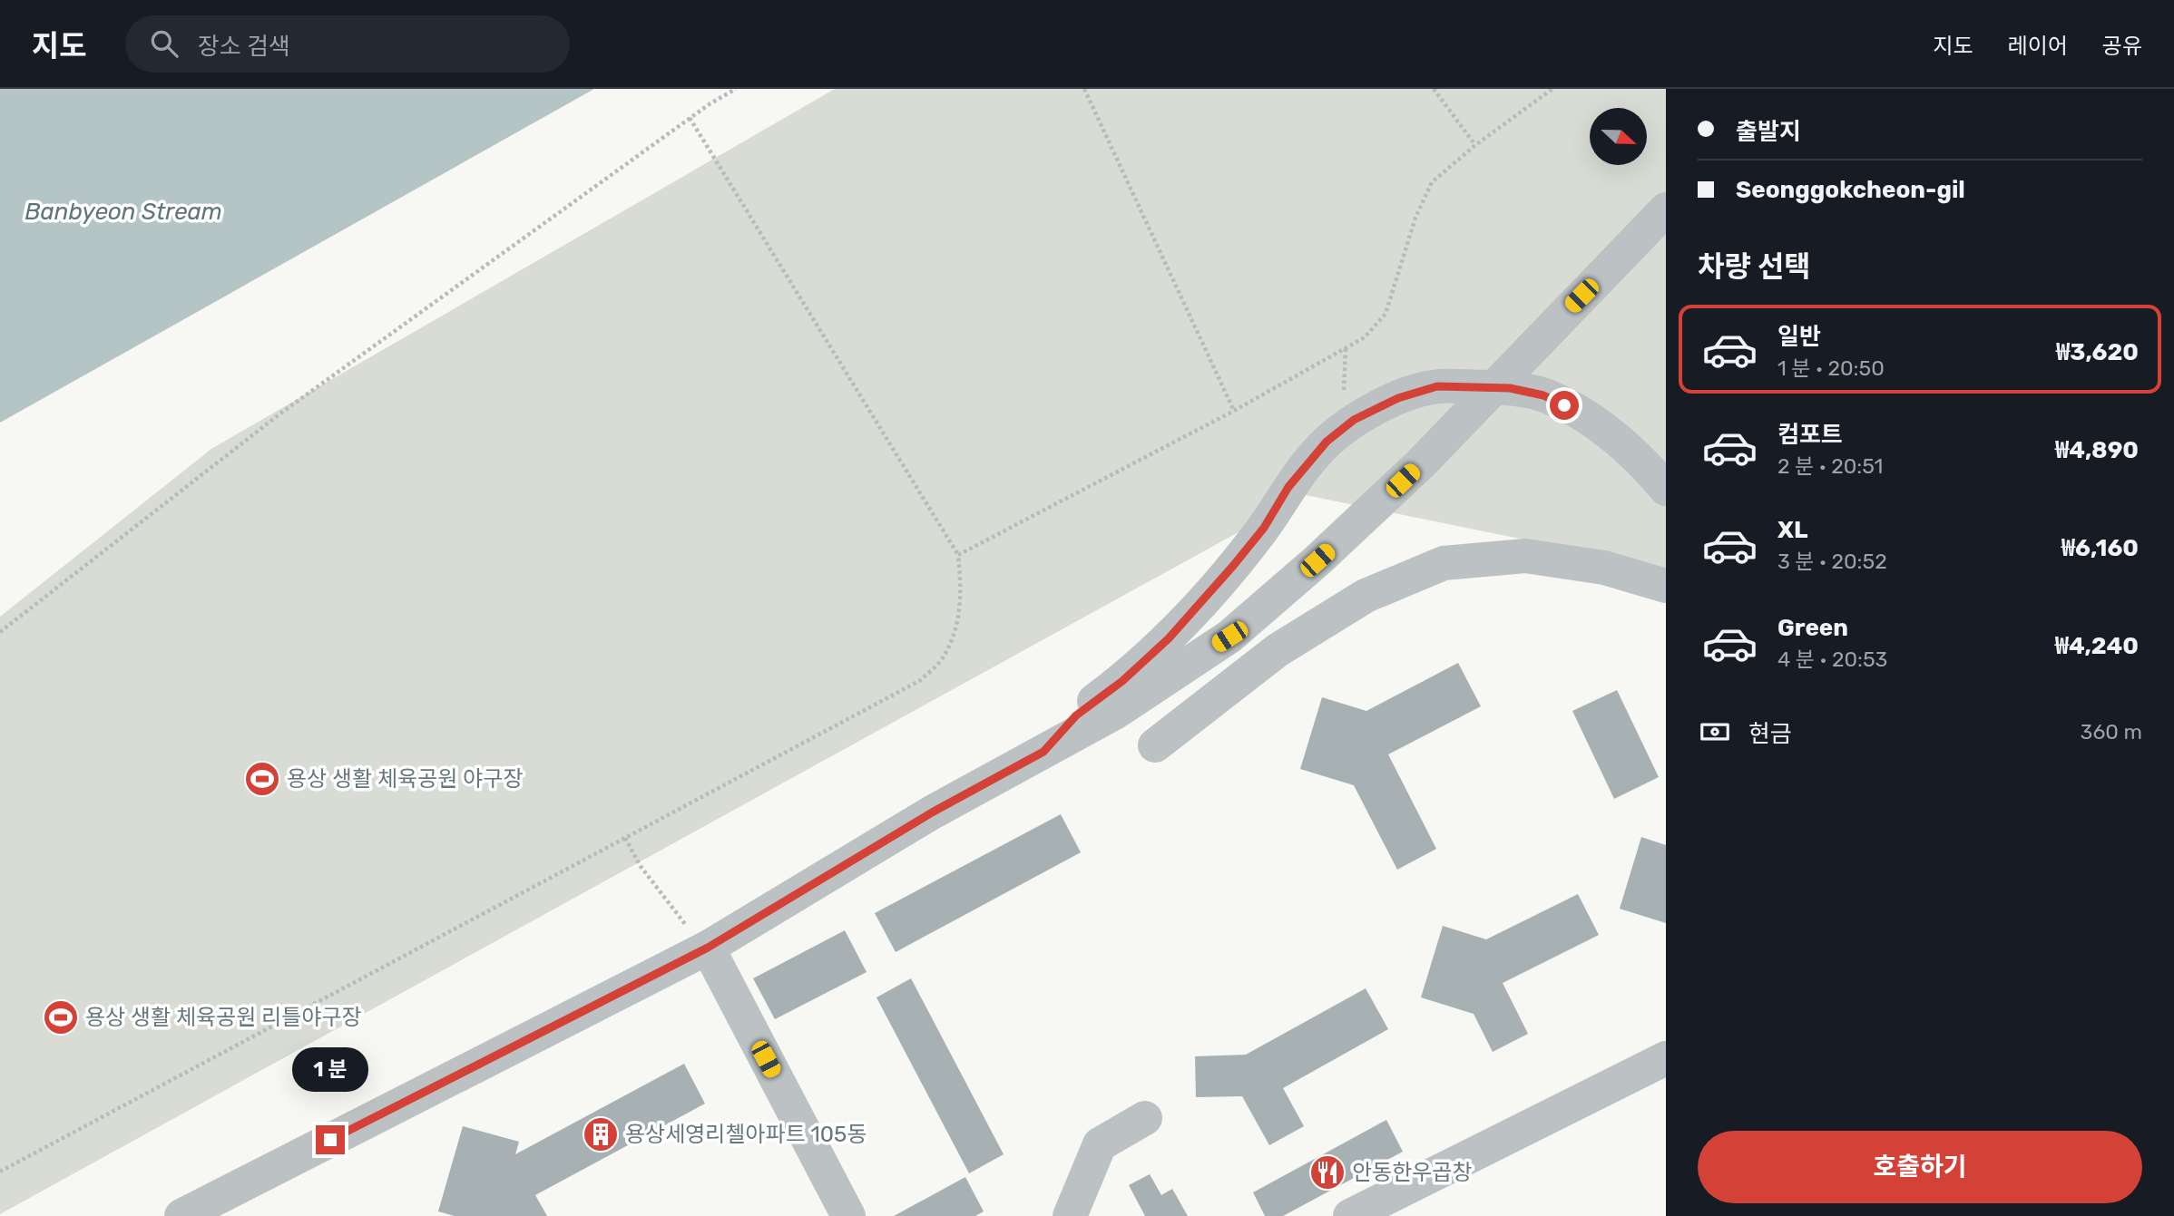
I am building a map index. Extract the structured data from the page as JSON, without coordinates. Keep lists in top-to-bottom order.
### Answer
{
  "water": ["Banbyeon Stream"],
  "places": {
    "sports": ["용상 생활 체육공원 야구장", "용상 생활 체육공원 리틀야구장"],
    "building": ["용상세영리첼아파트 105동"],
    "restaurant": ["안동한우곱창"]
  },
  "north": "right",
  "page": {
    "header": "지도",
    "search": "장소 검색",
    "nav": ["지도", "레이어", "공유"],
    "banner": ["출발지", "Seonggokcheon-gil"],
    "heading": "차량 선택",
    "list": [
      {
        "name": "일반",
        "note": "1 분 · 20:50",
        "value": "₩3,620"
      },
      {
        "name": "컴포트",
        "note": "2 분 · 20:51",
        "value": "₩4,890"
      },
      {
        "name": "XL",
        "note": "3 분 · 20:52",
        "value": "₩6,160"
      },
      {
        "name": "Green",
        "note": "4 분 · 20:53",
        "value": "₩4,240"
      }
    ],
    "pay": ["현금", "360 m"],
    "bubble": "1 분",
    "buttons": "호출하기"
  }
}
